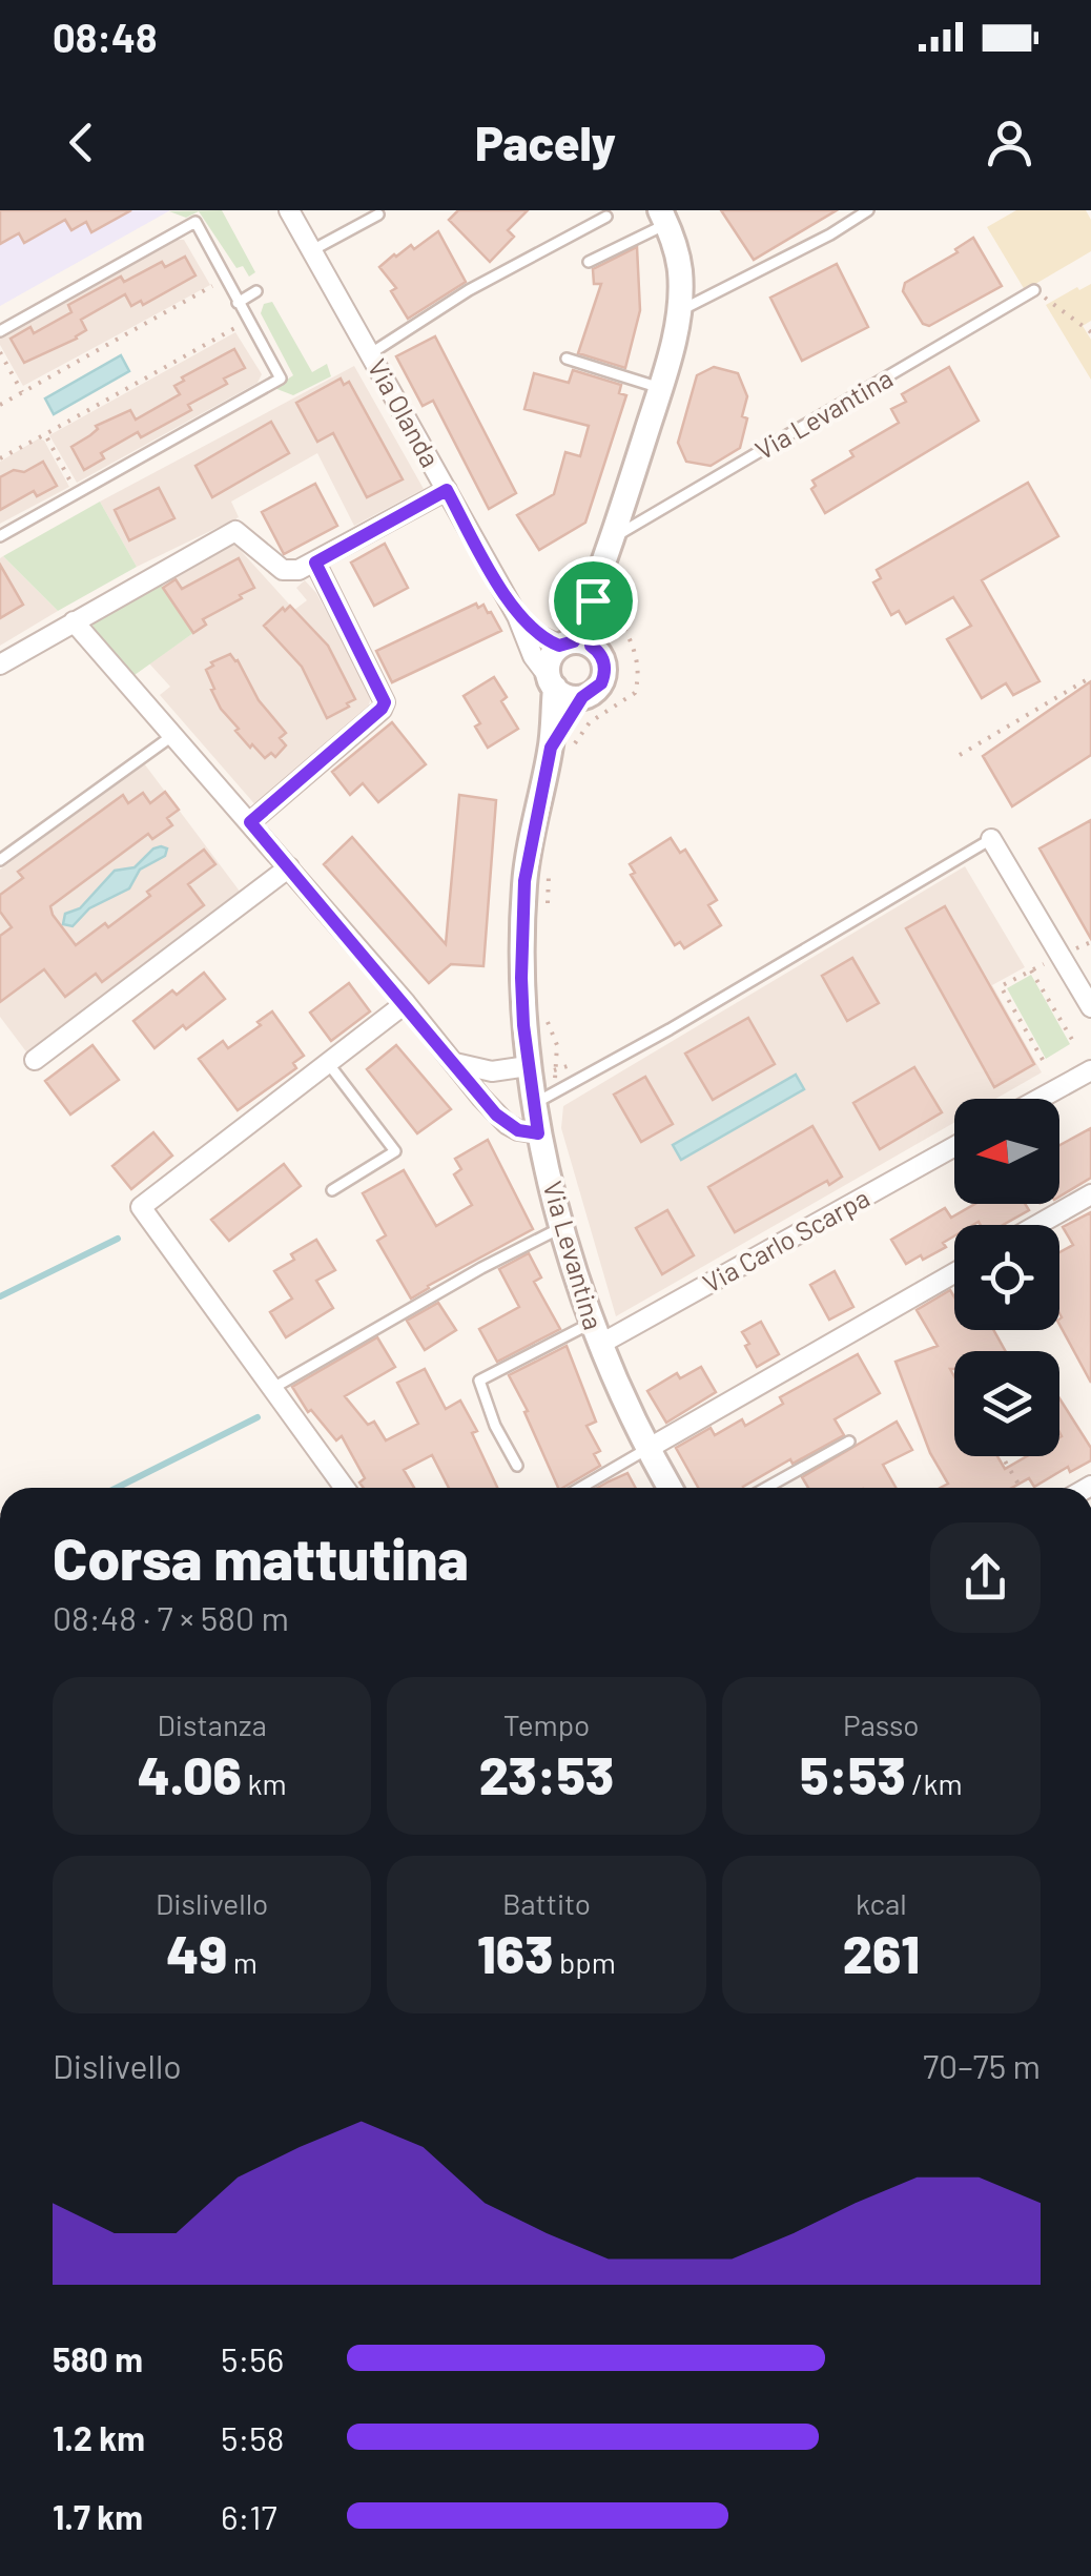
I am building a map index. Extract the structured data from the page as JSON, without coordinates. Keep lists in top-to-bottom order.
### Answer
{
  "streets": {
    "street": ["Via Olanda", "Via Levantina", "Via Carlo Scarpa"]
  },
  "crossings": [
    ["Via Olanda", "Via Levantina"],
    ["Via Levantina", "Via Carlo Scarpa"]
  ],
  "north": "left",
  "page": {
    "status": "08:48",
    "header": "Pacely",
    "heading": ["Corsa mattutina", "08:48 · 7 × 580 m"],
    "stats": [
      ["Distanza", "4.06 km"],
      ["Tempo", "23:53"],
      ["Passo", "5:53 /km"],
      ["Dislivello", "49 m"],
      ["Battito", "163 bpm"],
      ["kcal", "261"]
    ],
    "chart": ["Dislivello", "70–75 m"],
    "list": [
      {
        "name": "580 m",
        "note": "5:56"
      },
      {
        "name": "1.2 km",
        "note": "5:58"
      },
      {
        "name": "1.7 km",
        "note": "6:17"
      }
    ]
  }
}
